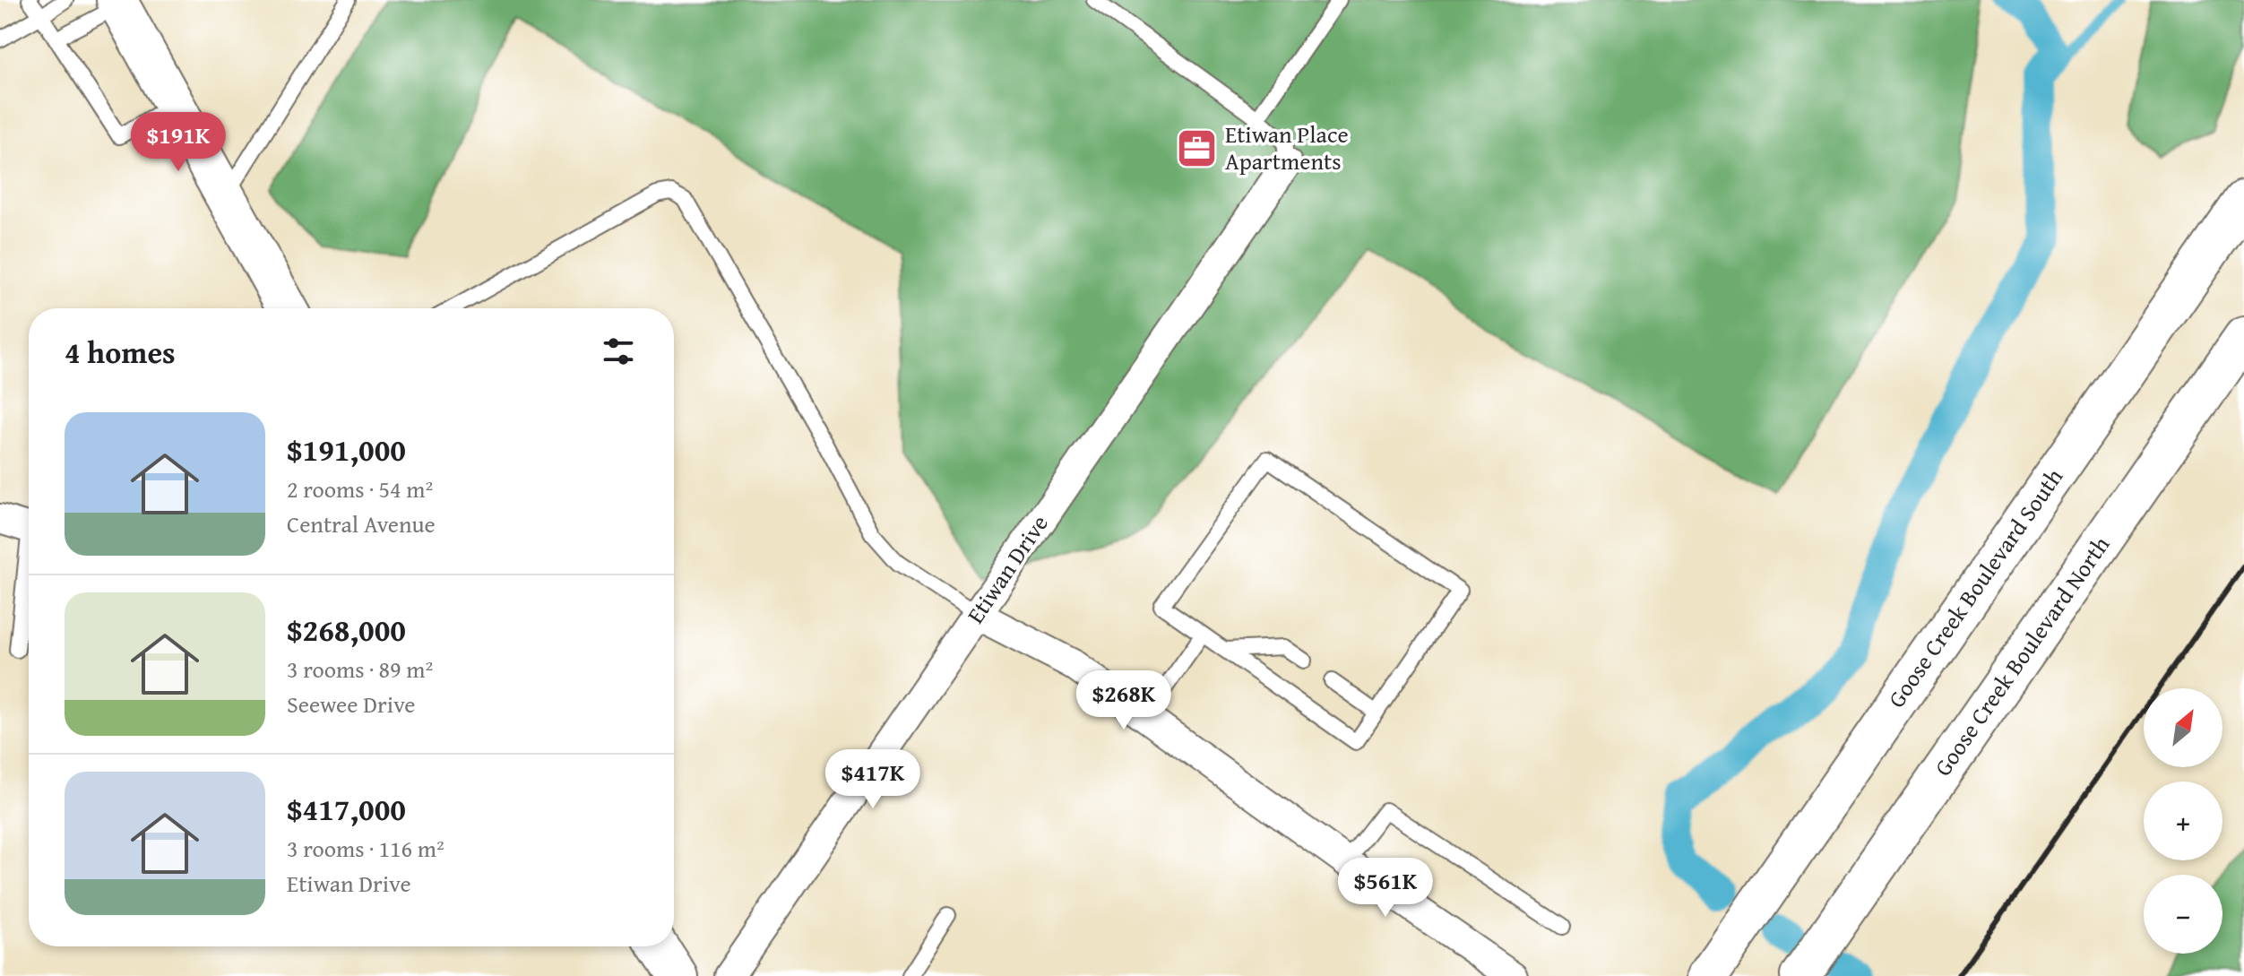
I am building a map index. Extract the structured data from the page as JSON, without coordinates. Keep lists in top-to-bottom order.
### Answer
{
  "streets": {
    "main road": ["Goose Creek Boulevard South", "Goose Creek Boulevard North"],
    "street": ["Etiwan Drive"]
  },
  "places": {
    "office": ["Etiwan Place Apartments"]
  },
  "north": "top right",
  "page": {
    "price": [
      "$191K",
      "$268K",
      "$417K",
      "$561K"
    ],
    "heading": "4 homes",
    "list": [
      {
        "name": "$191,000",
        "note": "2 rooms · 54 m² · Central Avenue"
      },
      {
        "name": "$268,000",
        "note": "3 rooms · 89 m² · Seewee Drive"
      },
      {
        "name": "$417,000",
        "note": "3 rooms · 116 m² · Etiwan Drive"
      }
    ],
    "map_buttons": ["+", "−"]
  }
}
